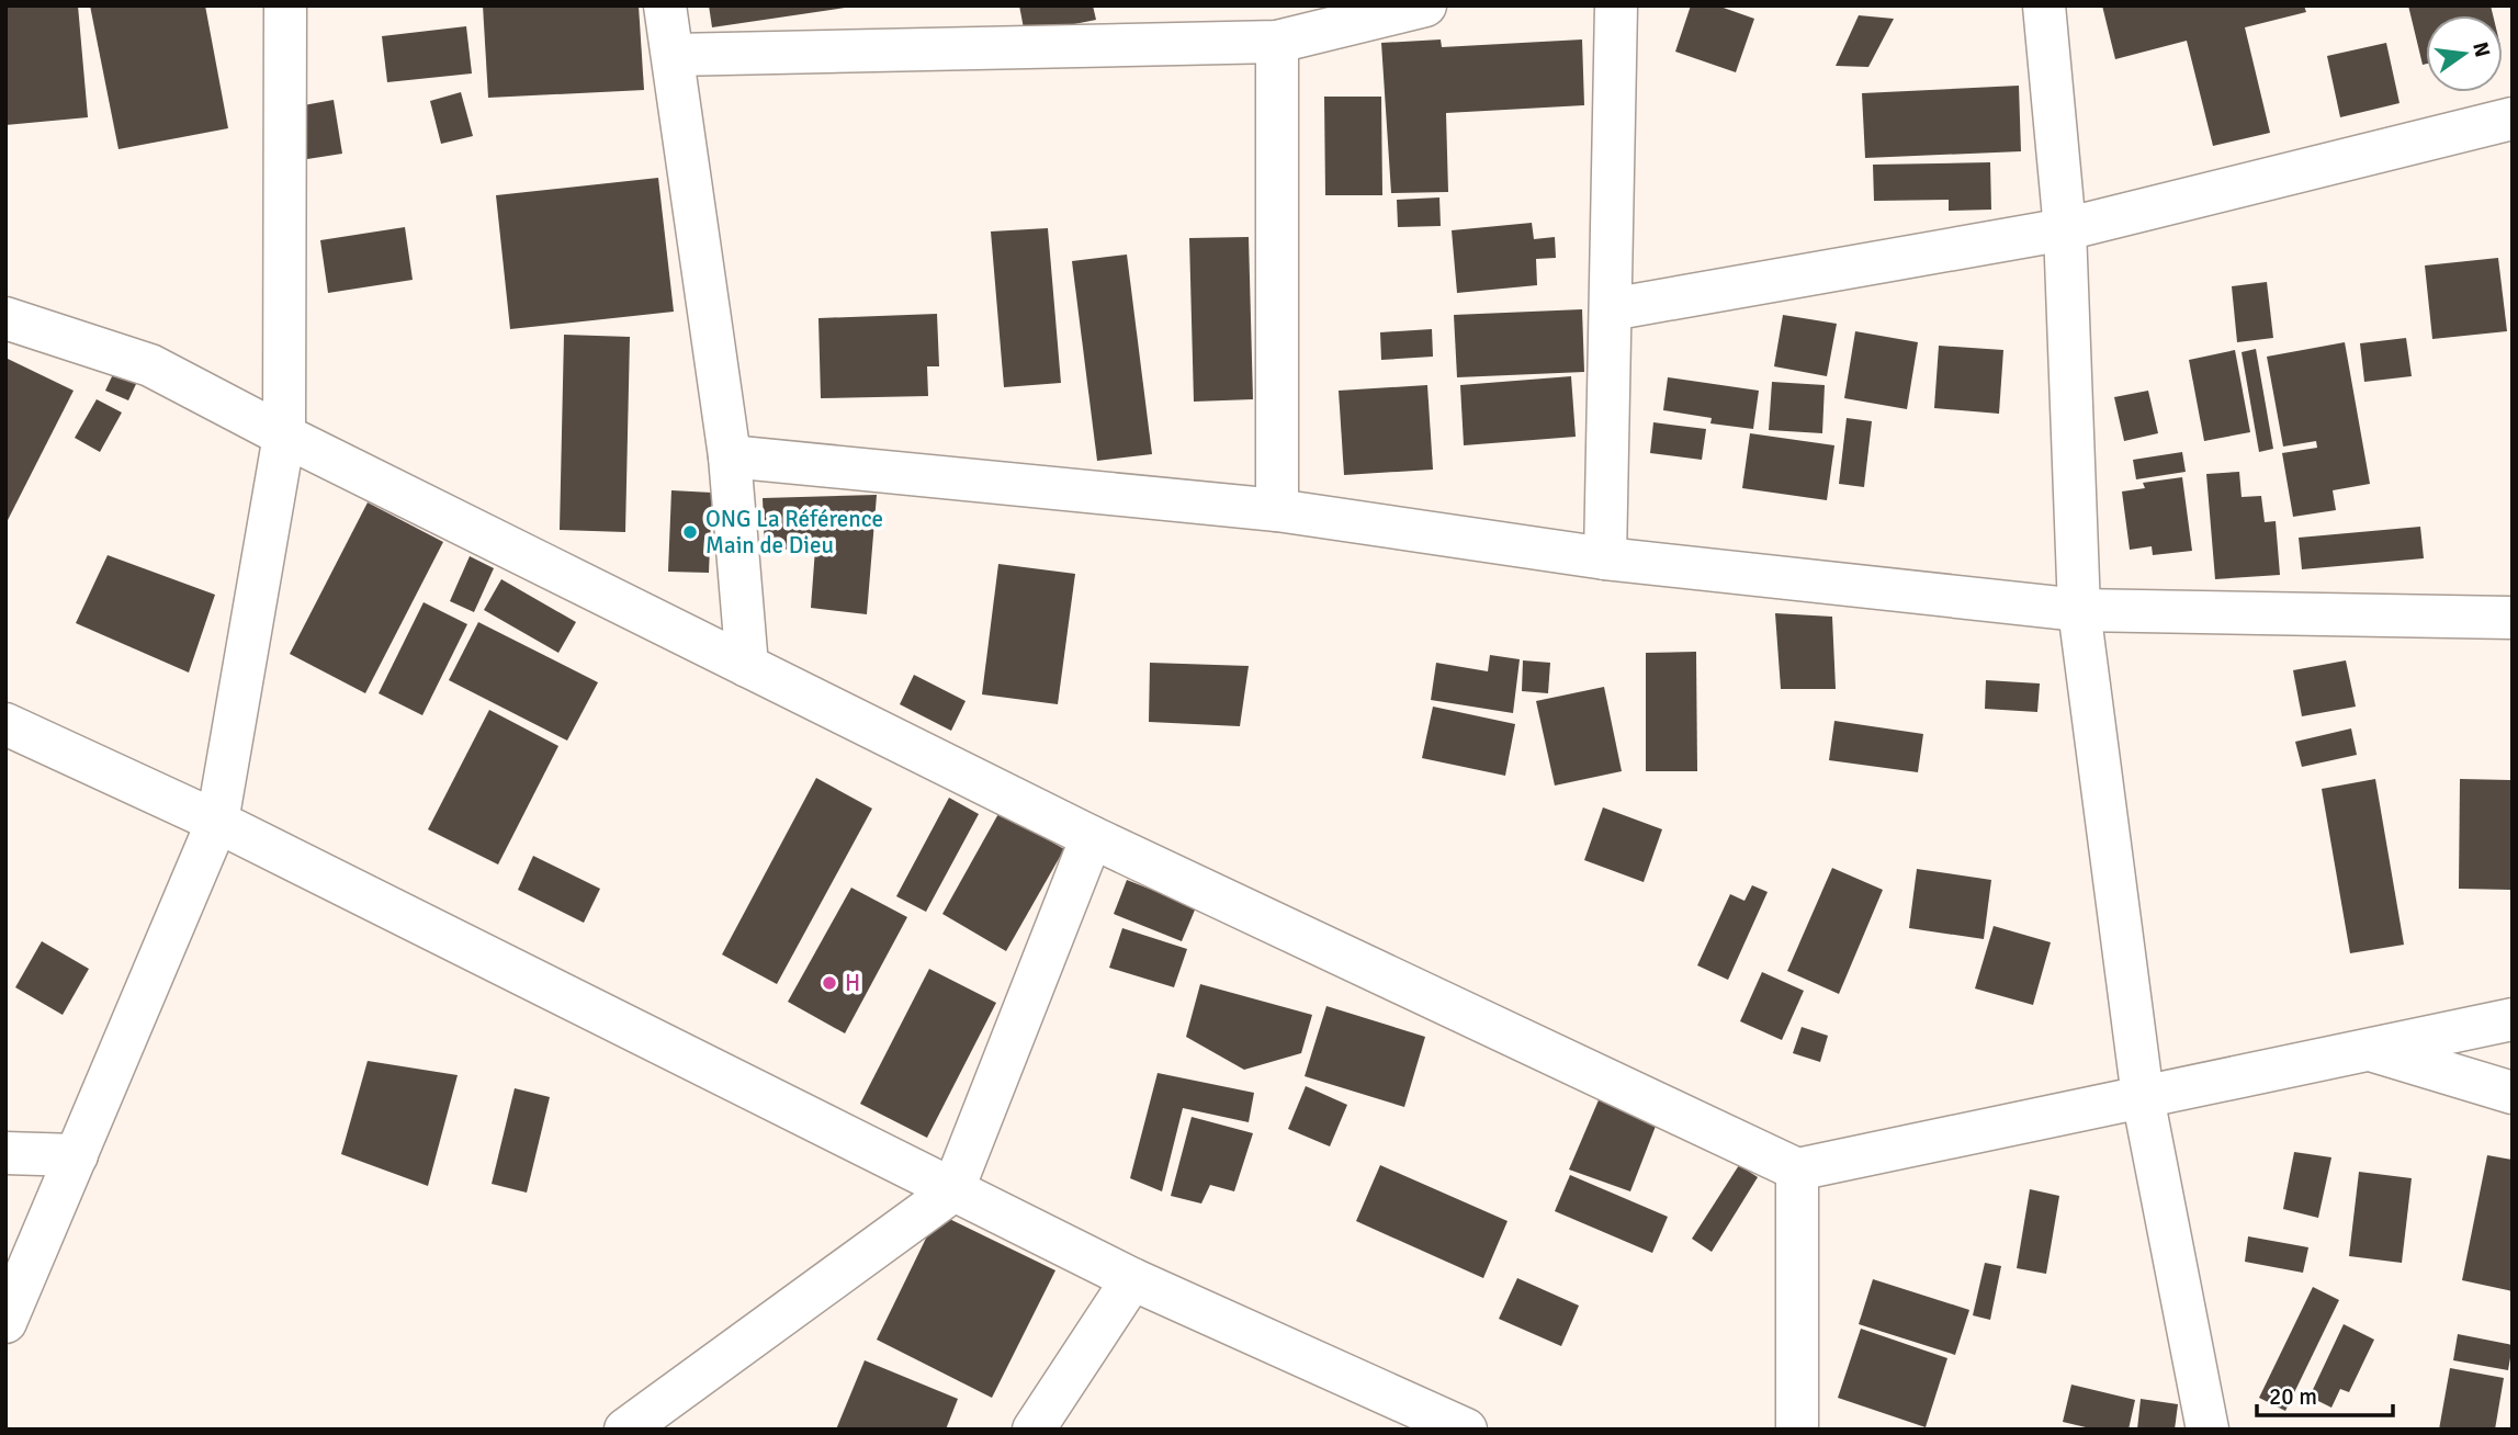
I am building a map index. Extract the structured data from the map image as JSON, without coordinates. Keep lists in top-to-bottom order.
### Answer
{
  "places": ["ONG La Référence Main de Dieu", "H"],
  "scale_bar": "20 m",
  "north": "right"
}
